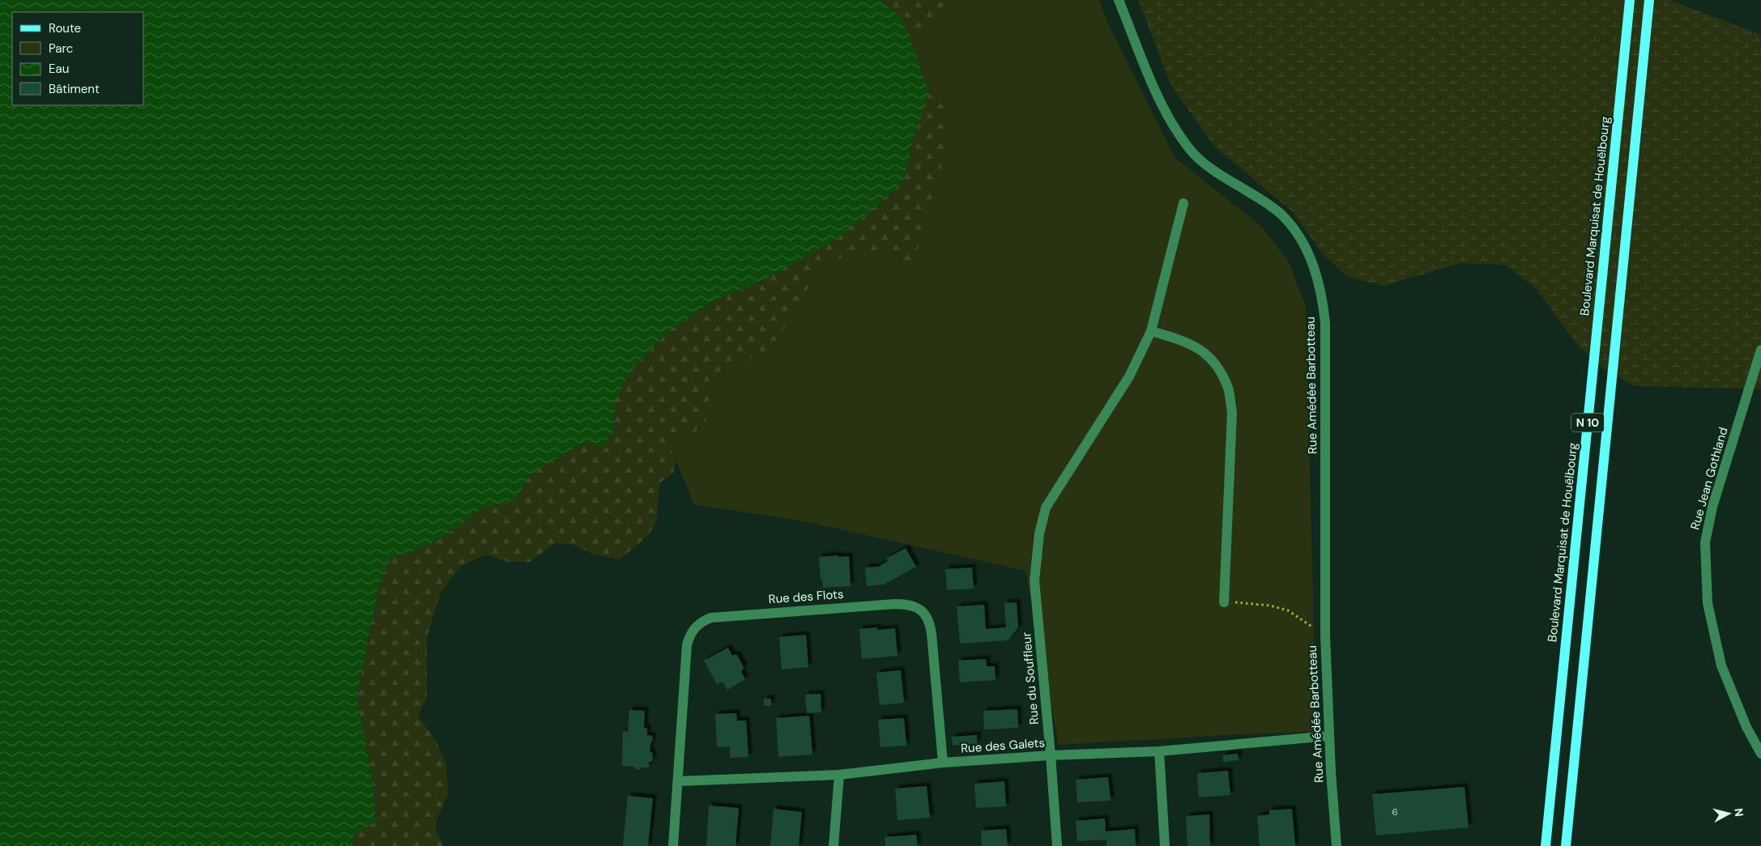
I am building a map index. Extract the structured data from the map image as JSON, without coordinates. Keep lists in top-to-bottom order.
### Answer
{
  "streets": {
    "main road": ["Boulevard Marquisat de Houëlbourg", "N 10"],
    "street": [
      "Rue Amédée Barbotteau",
      "Rue Jean Gothland",
      "Rue des Flots",
      "Rue du Souffleur",
      "Rue des Galets"
    ]
  },
  "crossings": [
    ["Rue Amédée Barbotteau", "Rue des Galets"],
    ["Rue des Flots", "Rue des Galets"],
    ["Rue du Souffleur", "Rue des Galets"]
  ],
  "house_numbers": ["6"],
  "legend": [
    "Route",
    "Parc",
    "Eau",
    "Bâtiment"
  ],
  "north": "right"
}
